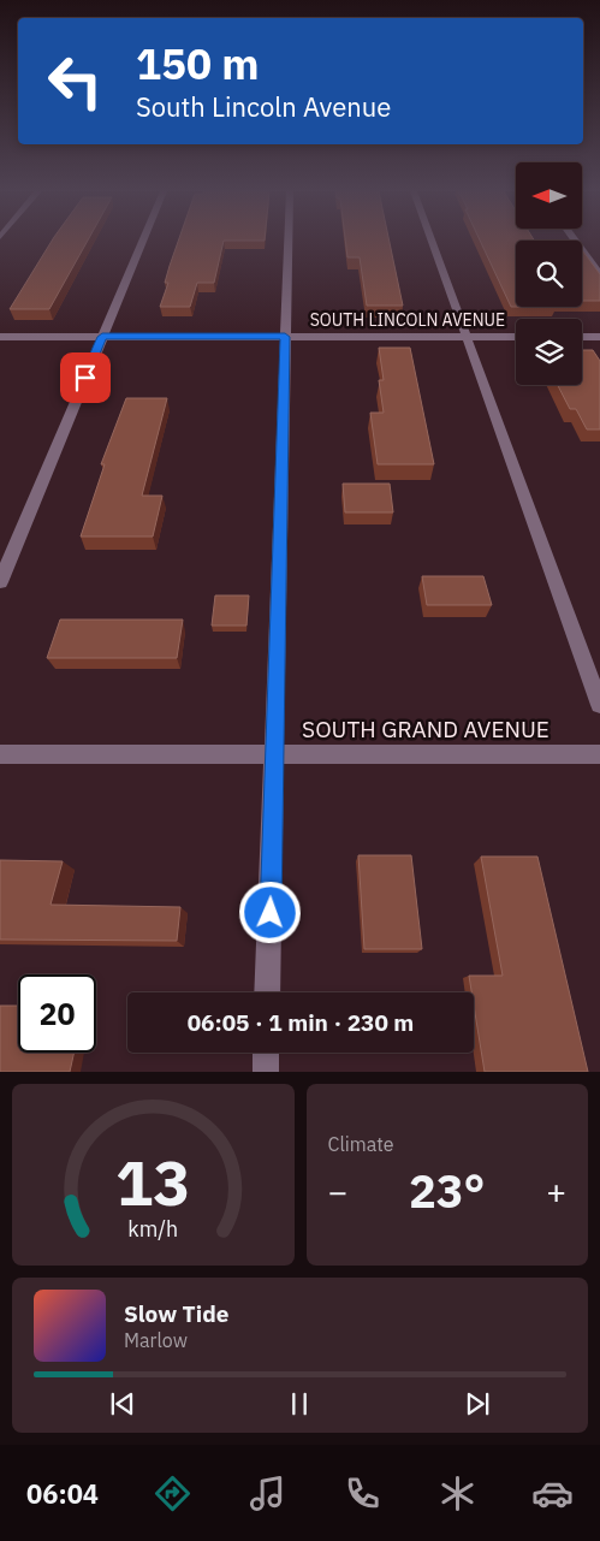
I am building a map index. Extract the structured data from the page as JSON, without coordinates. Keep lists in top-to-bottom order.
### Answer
{
  "streets": {
    "street": ["SOUTH LINCOLN AVENUE", "SOUTH GRAND AVENUE"]
  },
  "north": "left",
  "page": {
    "turn": ["150 m", "South Lincoln Avenue"],
    "limit": "20",
    "trip": "06:05 · 1 min · 230 m",
    "tile": "Climate",
    "heat": ["−", "23°", "+"],
    "song": ["Slow Tide", "Marlow"],
    "tabs": "06:04",
    "gauge": ["13", "km/h"]
  }
}
